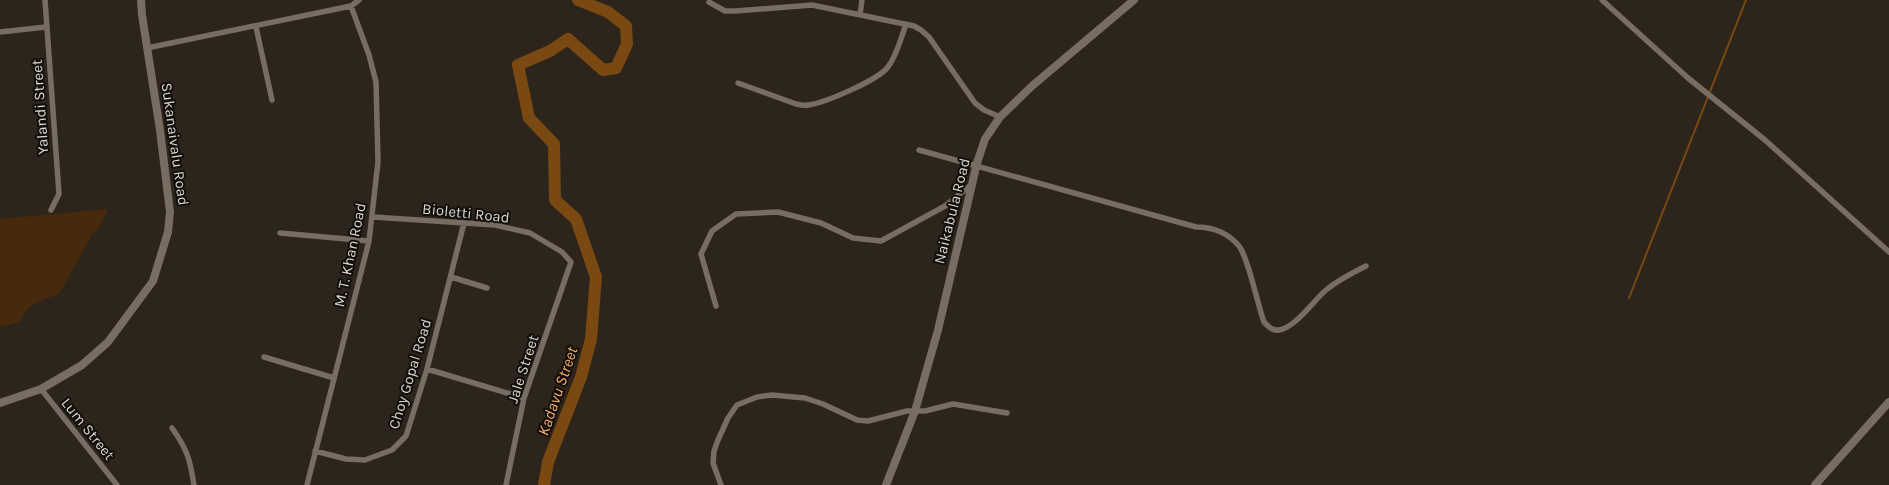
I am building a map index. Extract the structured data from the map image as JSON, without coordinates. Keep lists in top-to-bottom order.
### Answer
{
  "streets": {
    "street": [
      "Yalandi Street",
      "Sukanaivalu Road",
      "Naikabula Road",
      "Bioletti Road",
      "M. T. Khan Road",
      "Jale Street",
      "Choy Gopal Road",
      "Lum Street"
    ]
  },
  "crossings": [
    ["Sukanaivalu Road", "Lum Street"],
    ["Bioletti Road", "M. T. Khan Road"],
    ["Bioletti Road", "Jale Street"],
    ["Bioletti Road", "Choy Gopal Road"],
    ["M. T. Khan Road", "Choy Gopal Road"]
  ],
  "water": ["Kadavu Street"]
}
